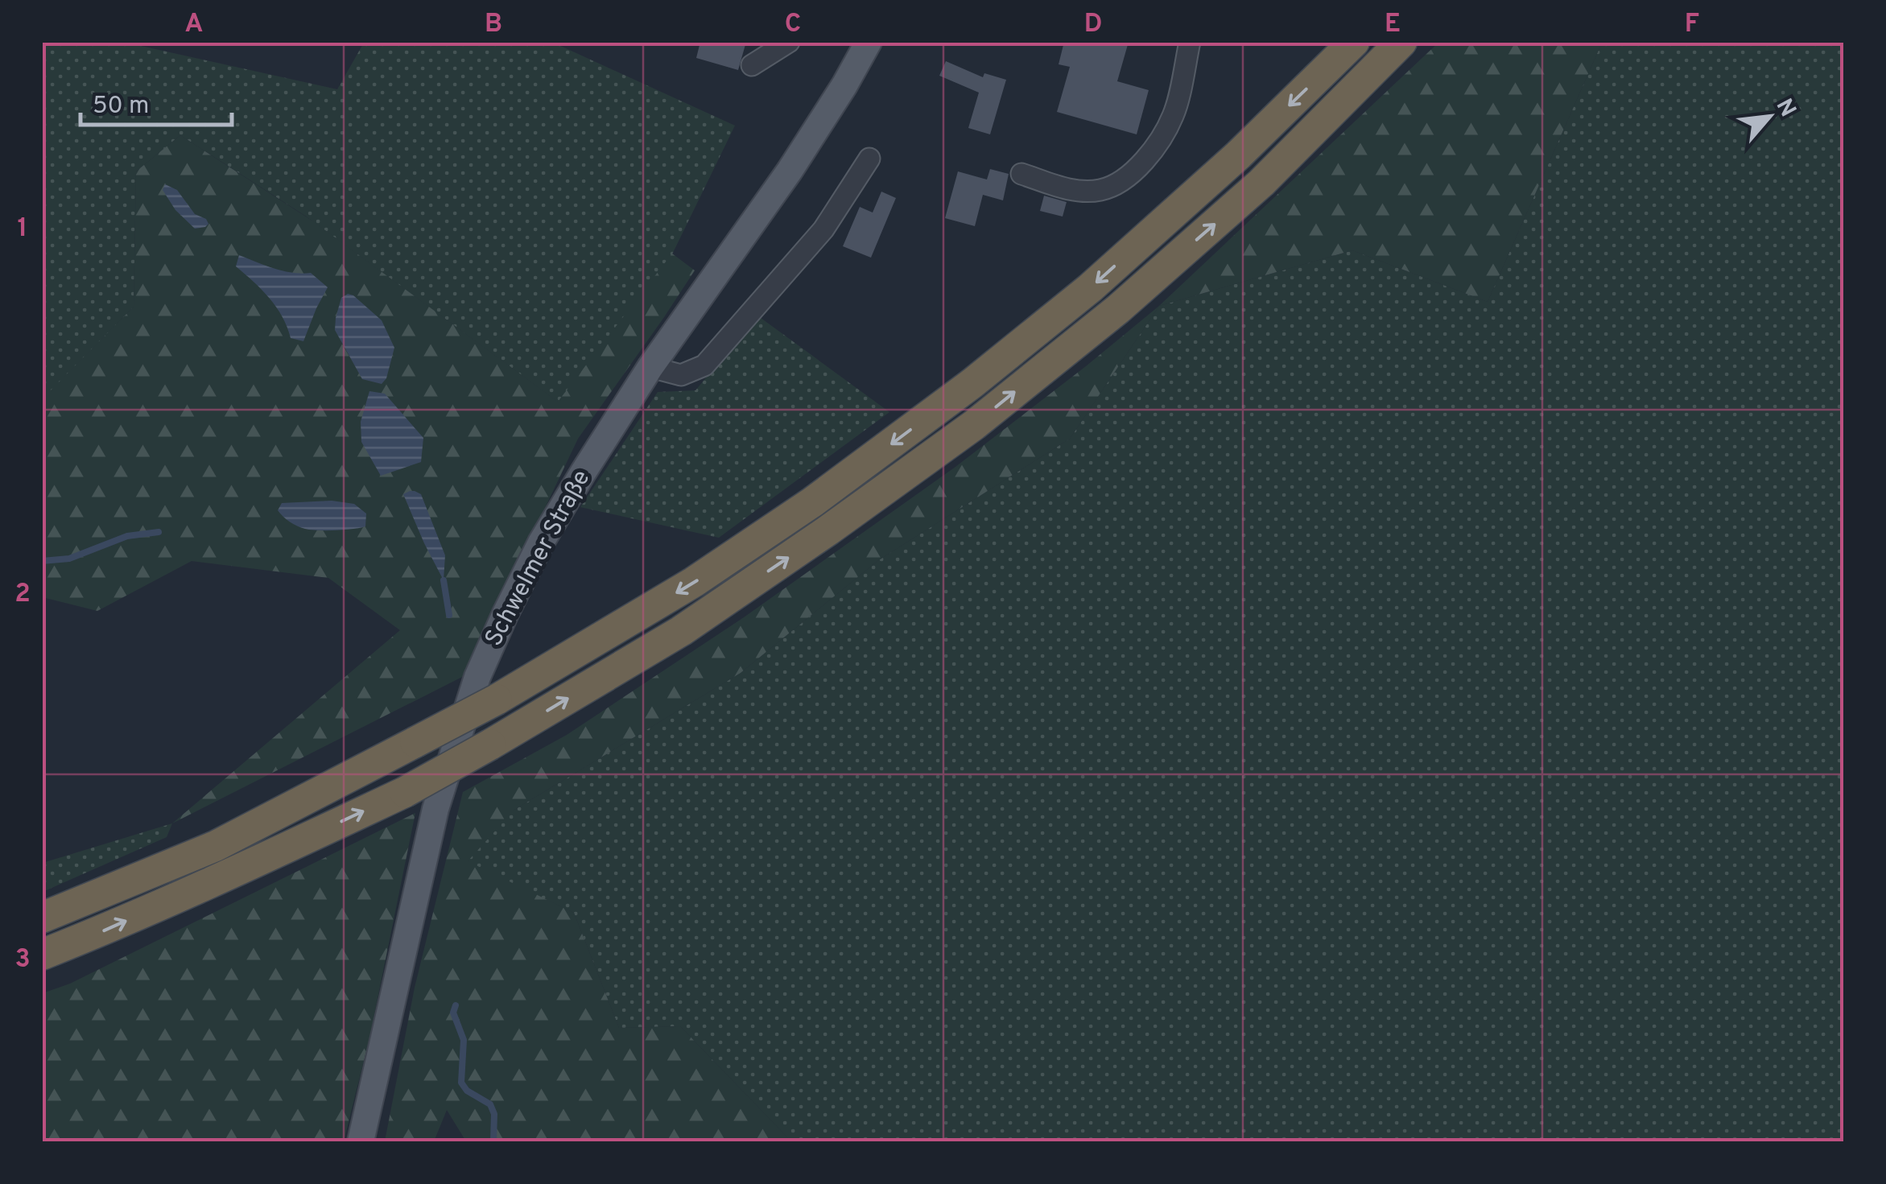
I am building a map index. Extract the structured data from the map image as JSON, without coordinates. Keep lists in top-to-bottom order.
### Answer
{
  "streets": {
    "main road": ["Schwelmer Straße"]
  },
  "scale_bar": "50 m",
  "north": "top right",
  "grid": {
    "columns": [
      "A",
      "B",
      "C",
      "D",
      "E",
      "F"
    ],
    "rows": ["1", "2", "3"]
  }
}
